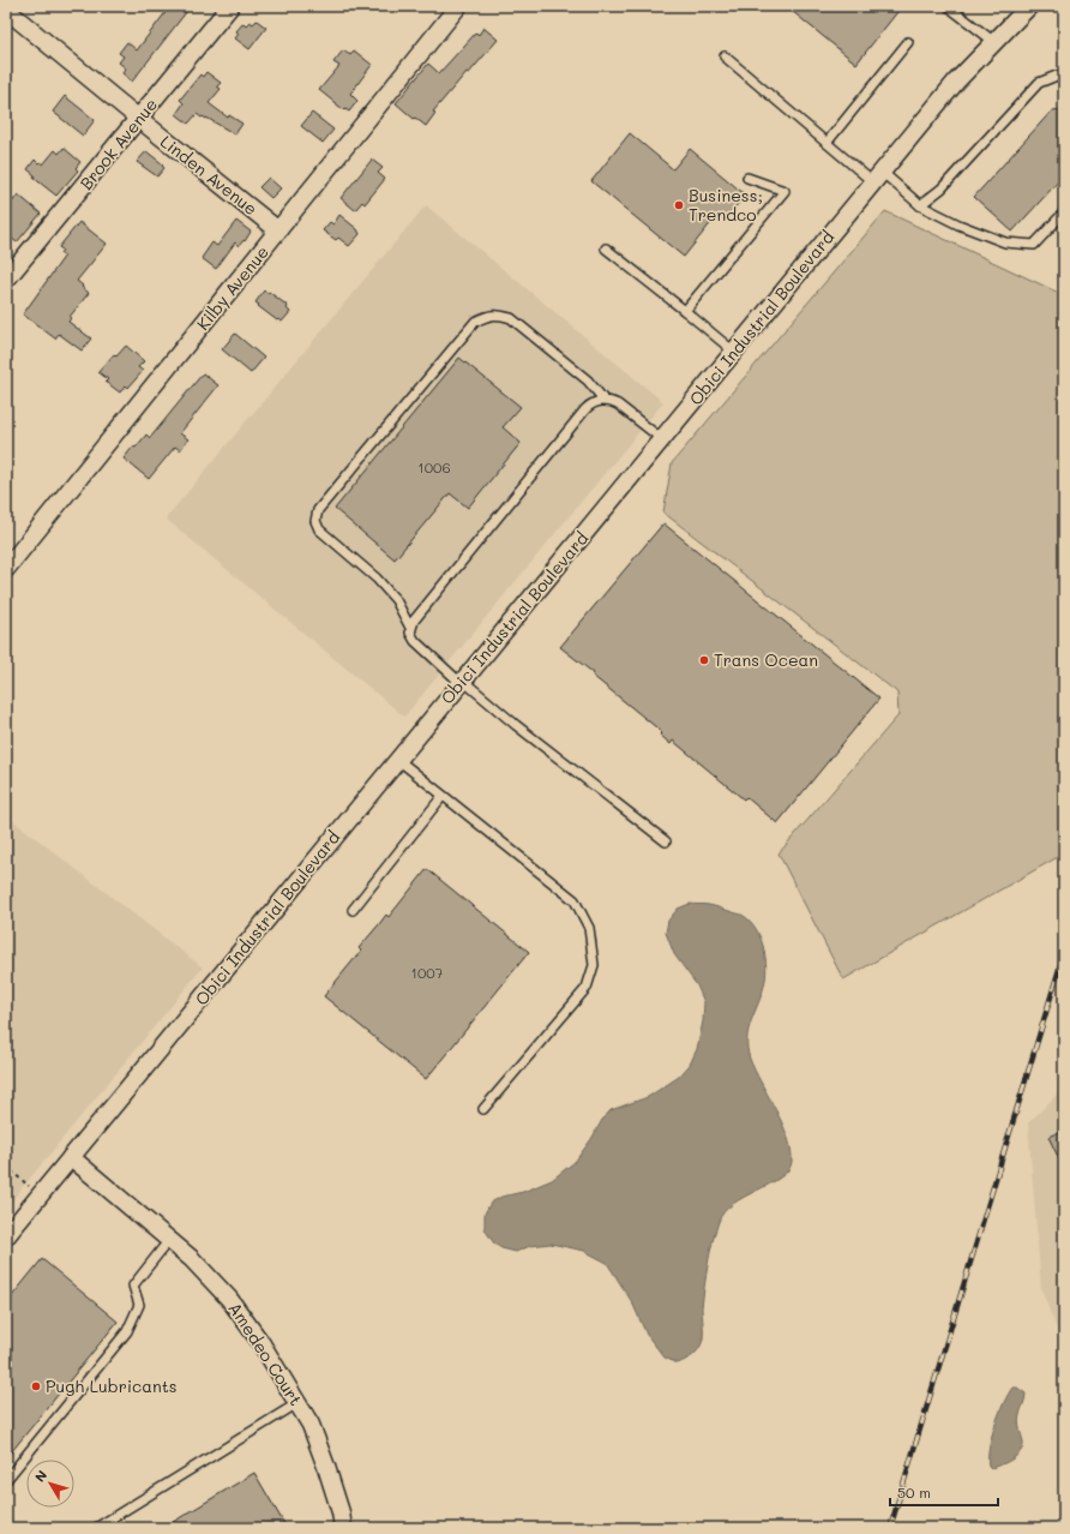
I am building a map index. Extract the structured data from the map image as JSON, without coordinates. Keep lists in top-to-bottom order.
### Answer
{
  "streets": {
    "street": [
      "Brook Avenue",
      "Linden Avenue",
      "Kilby Avenue",
      "Obici Industrial Boulevard",
      "Amedeo Court"
    ]
  },
  "crossings": [
    ["Brook Avenue", "Linden Avenue"],
    ["Linden Avenue", "Kilby Avenue"],
    ["Obici Industrial Boulevard", "Amedeo Court"]
  ],
  "places": ["Business; Trendco", "Trans Ocean", "Pugh Lubricants"],
  "house_numbers": ["1006", "1007"],
  "scale_bar": "50 m",
  "north": "top left"
}
